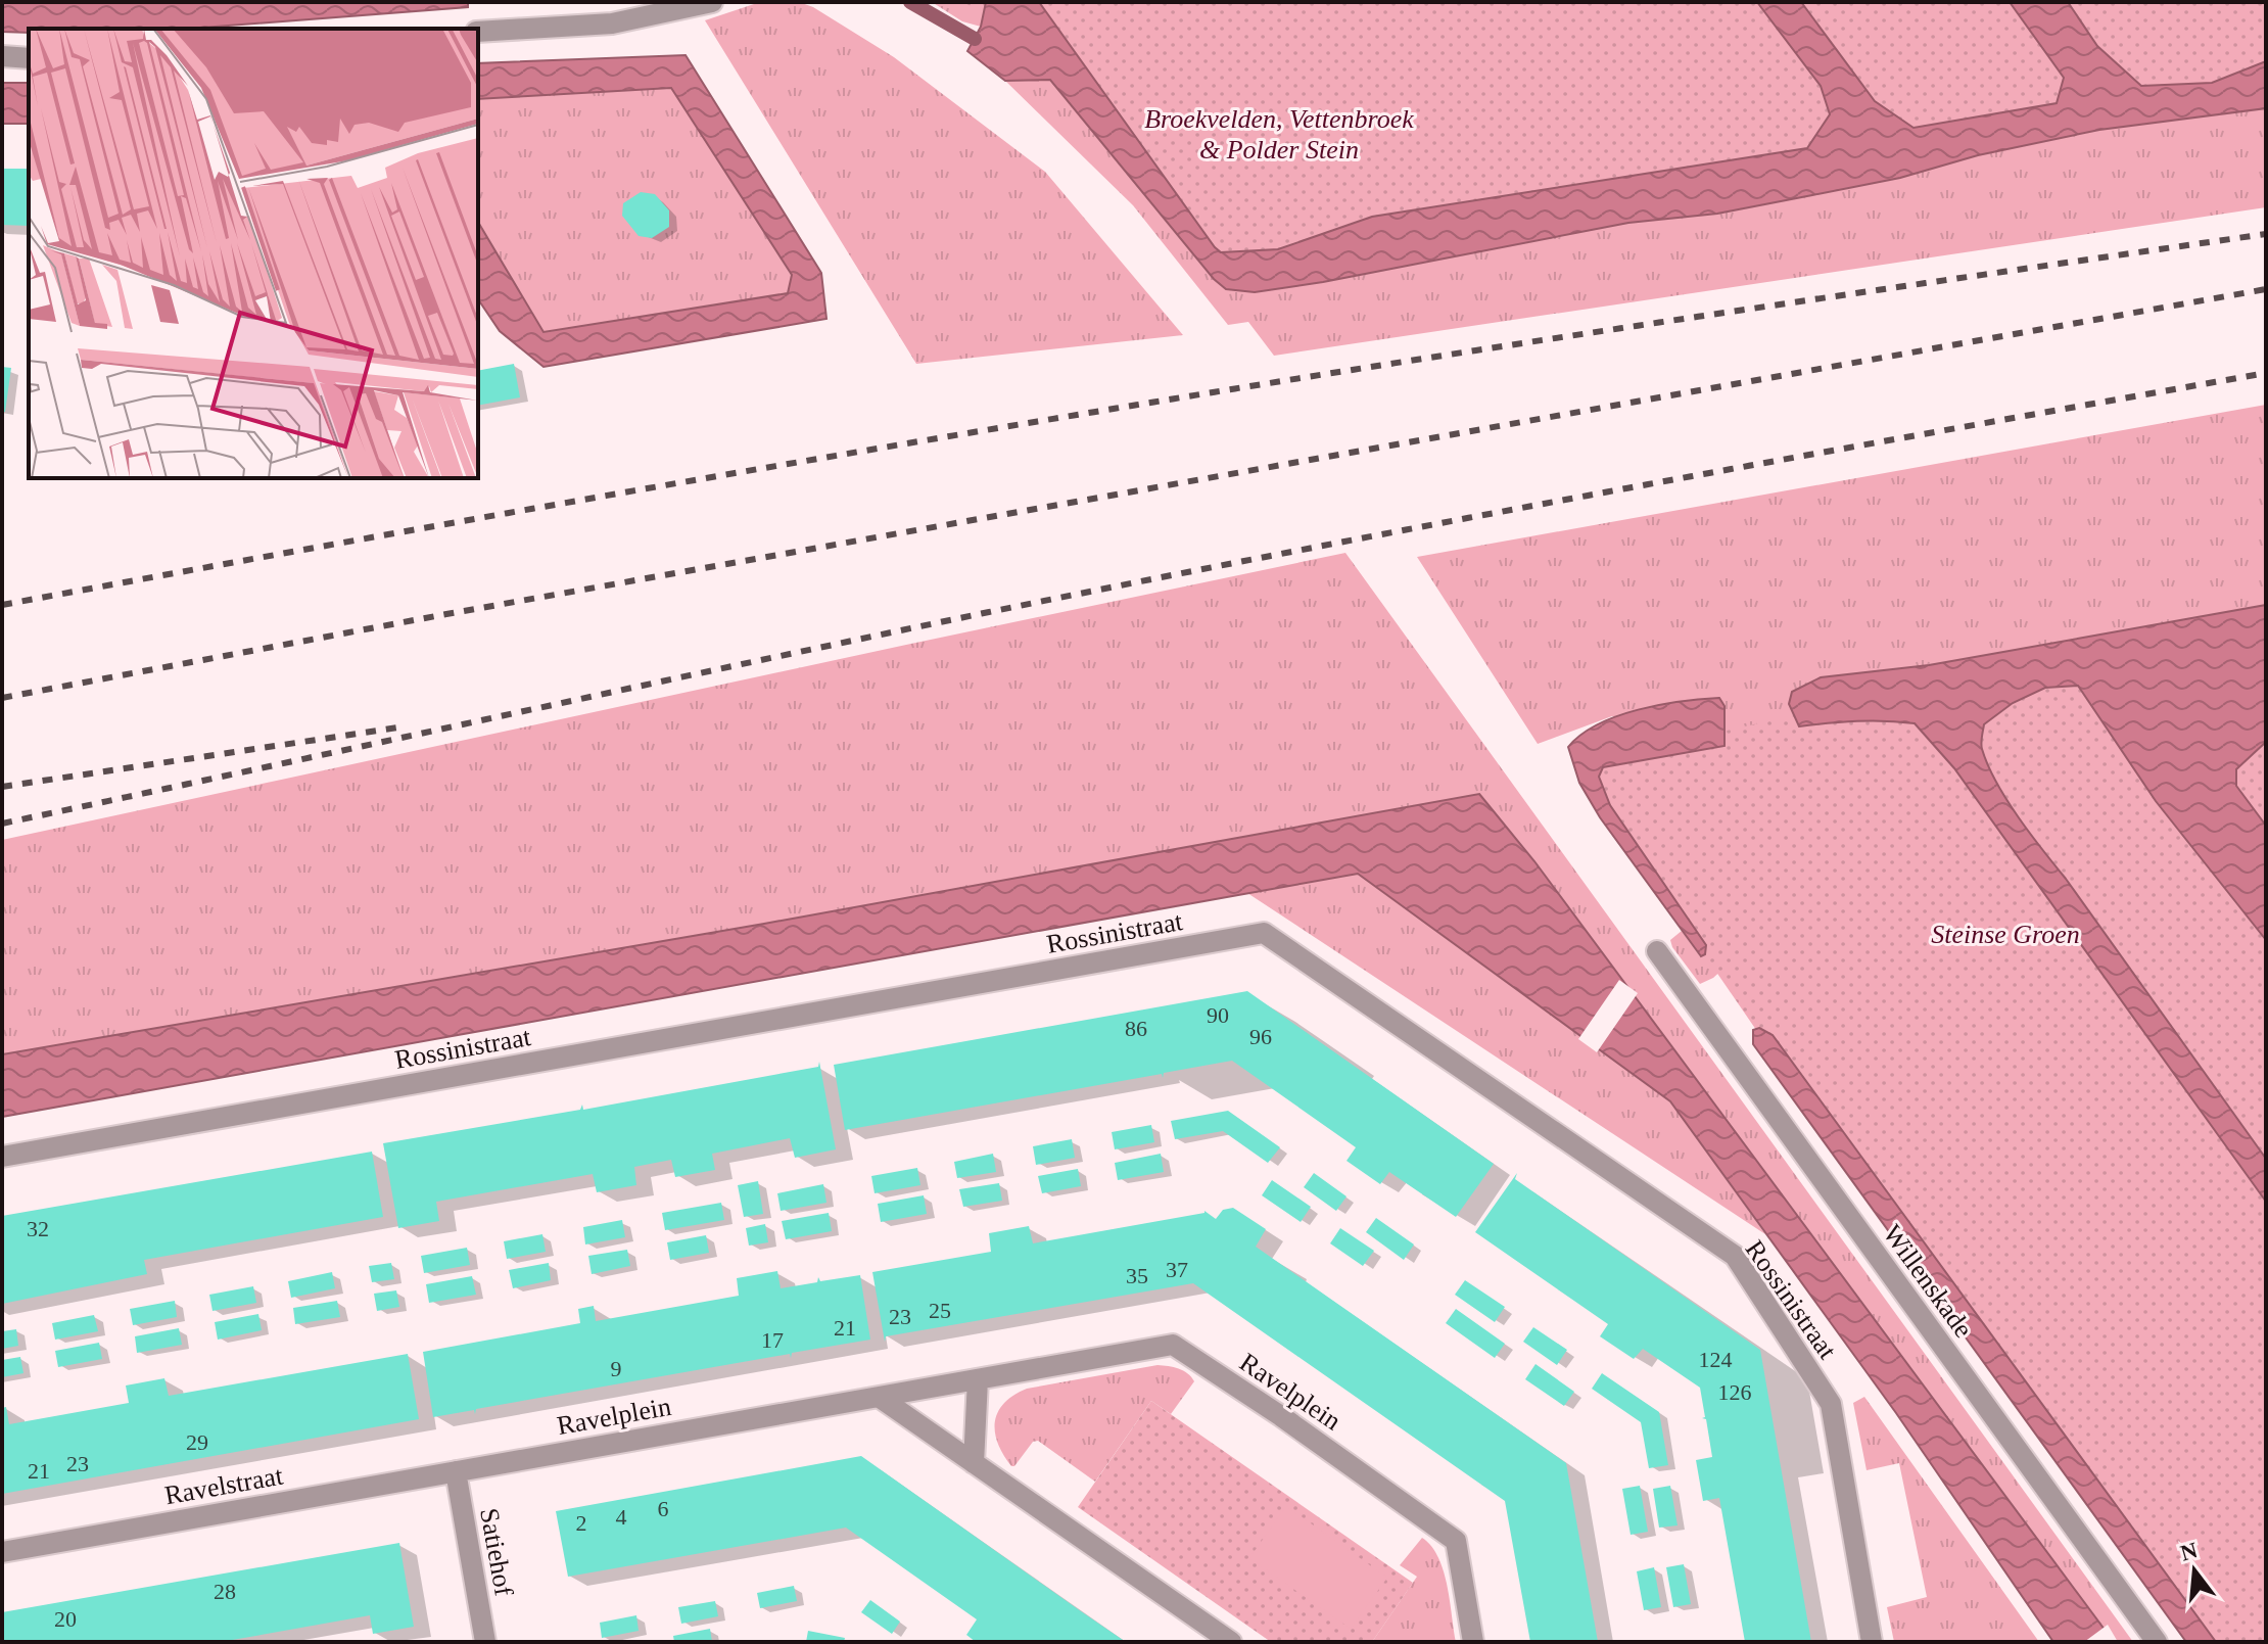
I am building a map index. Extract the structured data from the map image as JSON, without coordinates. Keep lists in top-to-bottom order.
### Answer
{
  "streets": {
    "street": [
      "Rossinistraat",
      "Willenskade",
      "Ravelplein",
      "Ravelstraat",
      "Satiehof"
    ]
  },
  "crossings": [
    ["Ravelplein", "Ravelstraat"],
    ["Ravelplein", "Satiehof"],
    ["Ravelstraat", "Satiehof"]
  ],
  "parks": ["Broekvelden, Vettenbroek & Polder Stein", "Steinse Groen"],
  "house_numbers": [
    "90",
    "86",
    "96",
    "32",
    "37",
    "35",
    "25",
    "23",
    "21",
    "17",
    "124",
    "9",
    "126",
    "29",
    "23",
    "21",
    "6",
    "4",
    "2",
    "28",
    "20"
  ],
  "north": "top"
}
